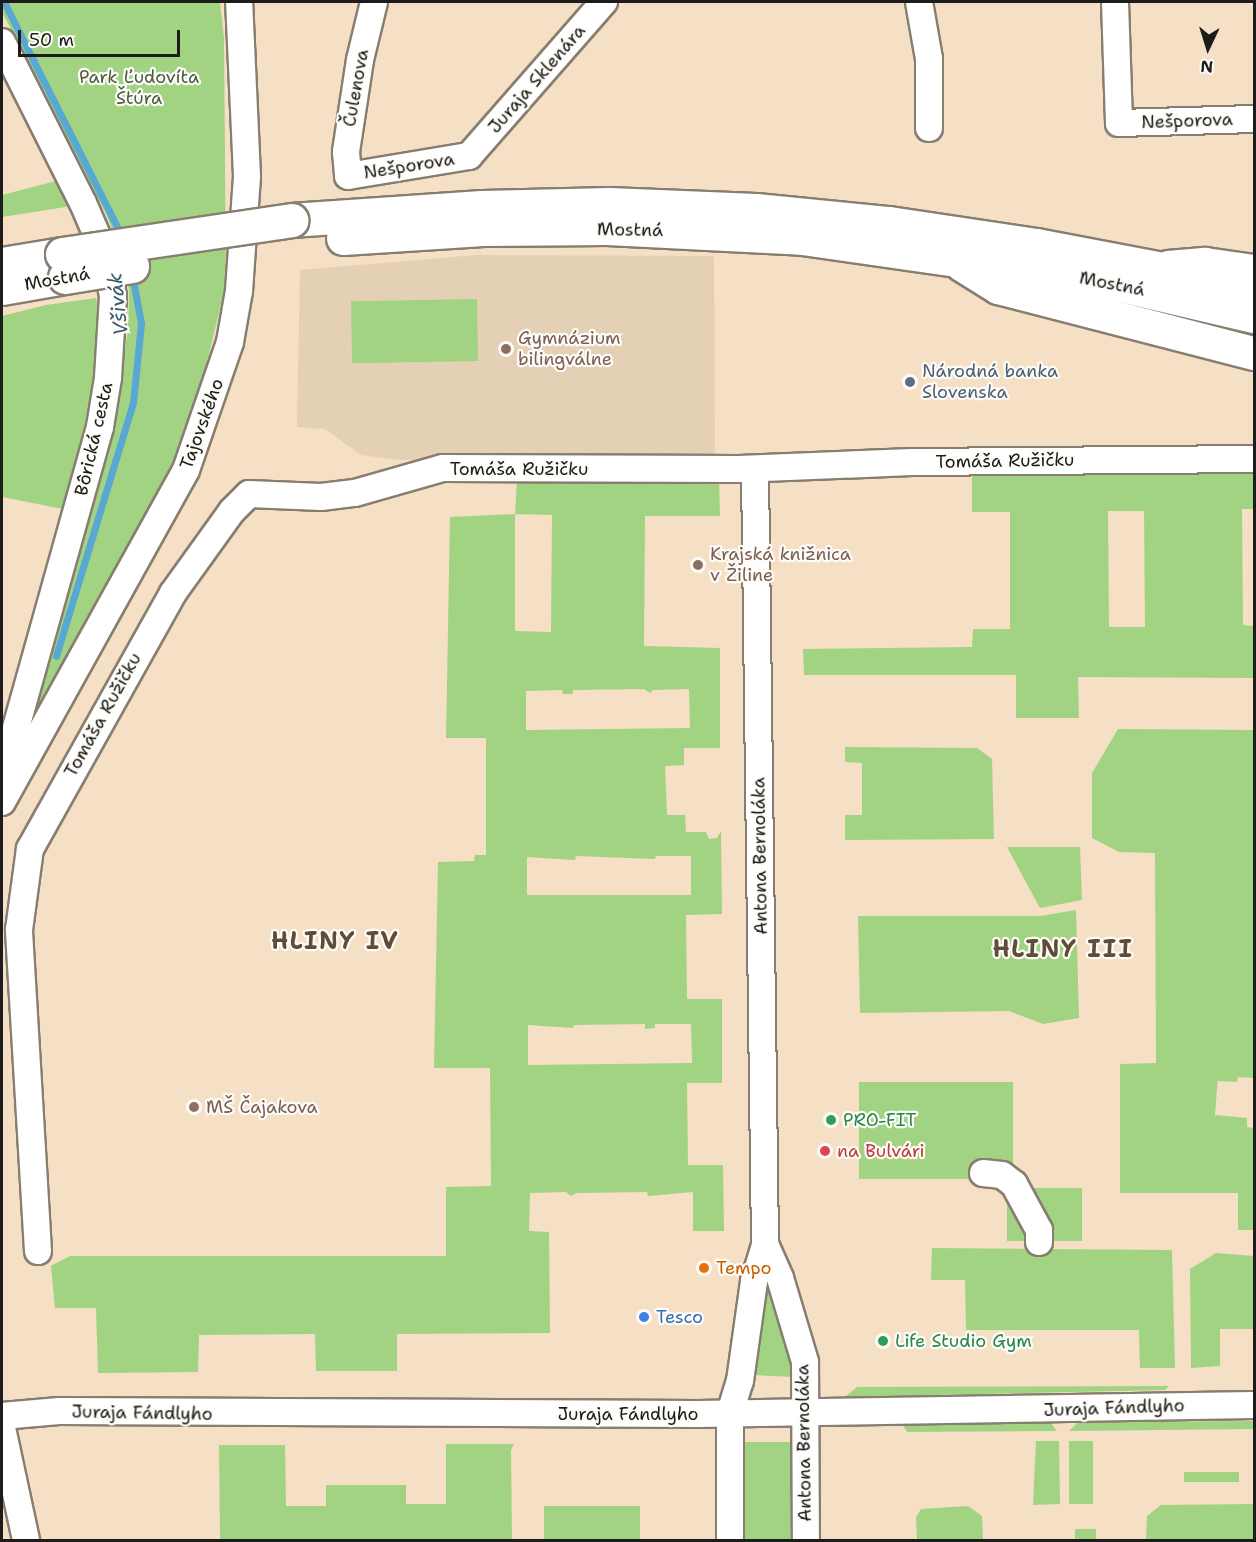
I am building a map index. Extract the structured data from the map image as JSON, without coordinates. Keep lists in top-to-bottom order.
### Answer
{
  "streets": {
    "main road": ["Mostná"],
    "street": [
      "Juraja Sklenára",
      "Čulenova",
      "Nešporova",
      "Tajovského",
      "Bôrická cesta",
      "Tomáša Ružičku",
      "Antona Bernoláka",
      "Juraja Fándlyho"
    ]
  },
  "crossings": [
    ["Juraja Sklenára", "Nešporova"],
    ["Čulenova", "Nešporova"],
    ["Tomáša Ružičku", "Antona Bernoláka"],
    ["Antona Bernoláka", "Juraja Fándlyho"]
  ],
  "districts": ["HLINY IV", "HLINY III"],
  "water": ["Všivák"],
  "parks": ["Park Ľudovíta Štúra"],
  "places": [
    "Gymnázium bilingválne",
    "Národná banka Slovenska",
    "Krajská knižnica v Žiline",
    "MŠ Čajakova",
    "PRO-FIT",
    "na Bulvári",
    "Tempo",
    "Tesco",
    "Life Studio Gym"
  ],
  "scale_bar": "50 m",
  "north": "bottom"
}
